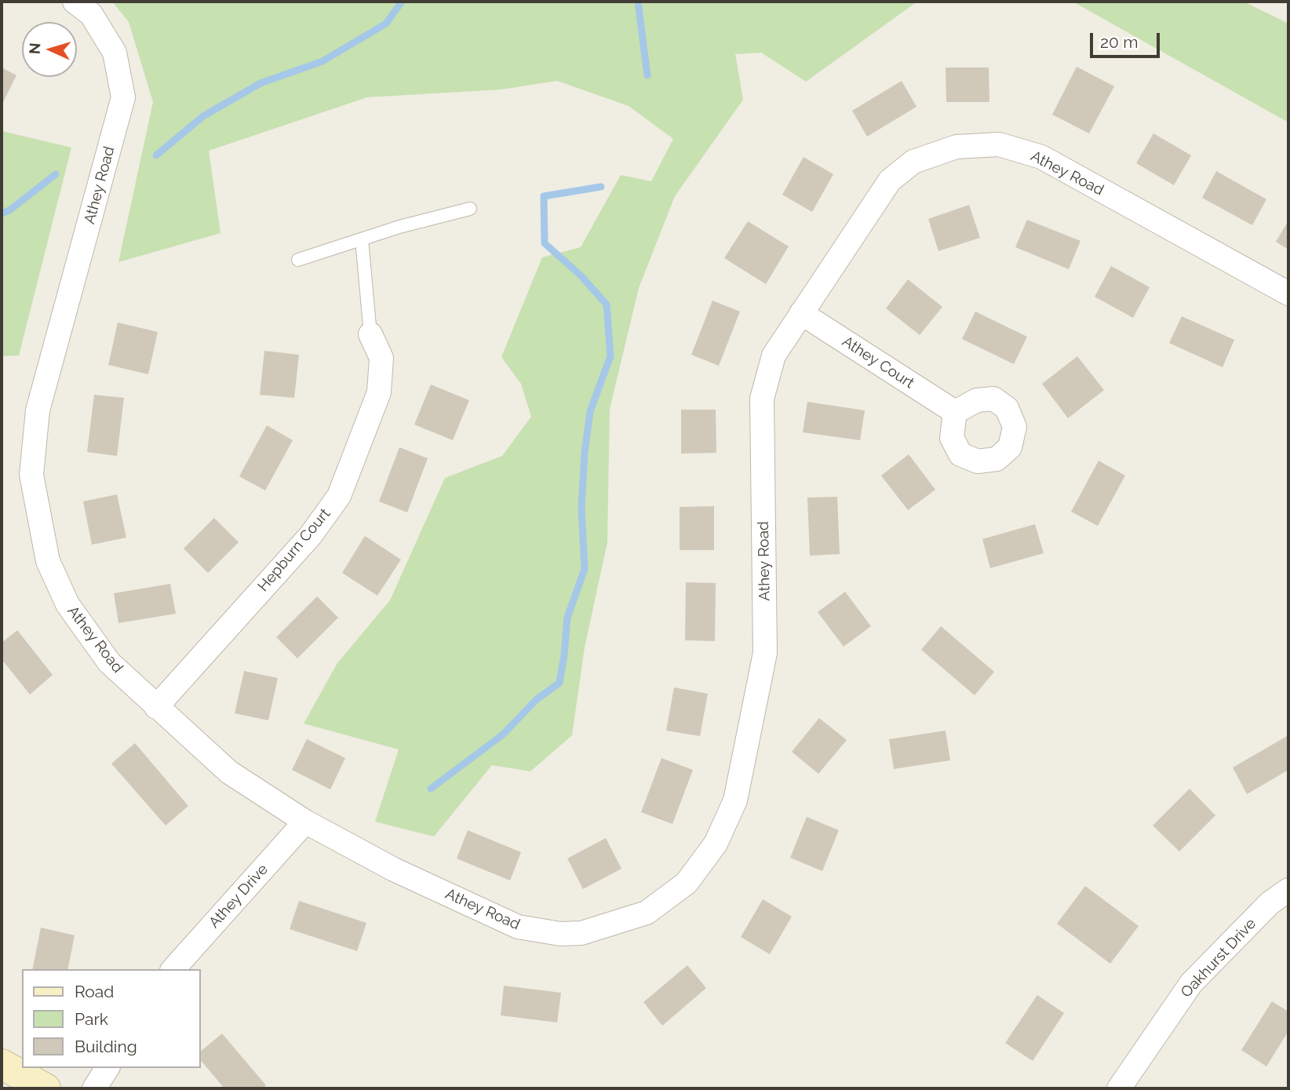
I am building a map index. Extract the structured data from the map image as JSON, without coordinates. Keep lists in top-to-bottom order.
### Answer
{
  "streets": {
    "street": [
      "Athey Road",
      "Athey Court",
      "Hepburn Court",
      "Athey Drive",
      "Oakhurst Drive"
    ]
  },
  "crossings": [
    ["Athey Road", "Athey Court"],
    ["Athey Road", "Hepburn Court"],
    ["Athey Road", "Athey Drive"]
  ],
  "legend": ["Road", "Park", "Building"],
  "scale_bar": "20 m",
  "north": "left"
}
